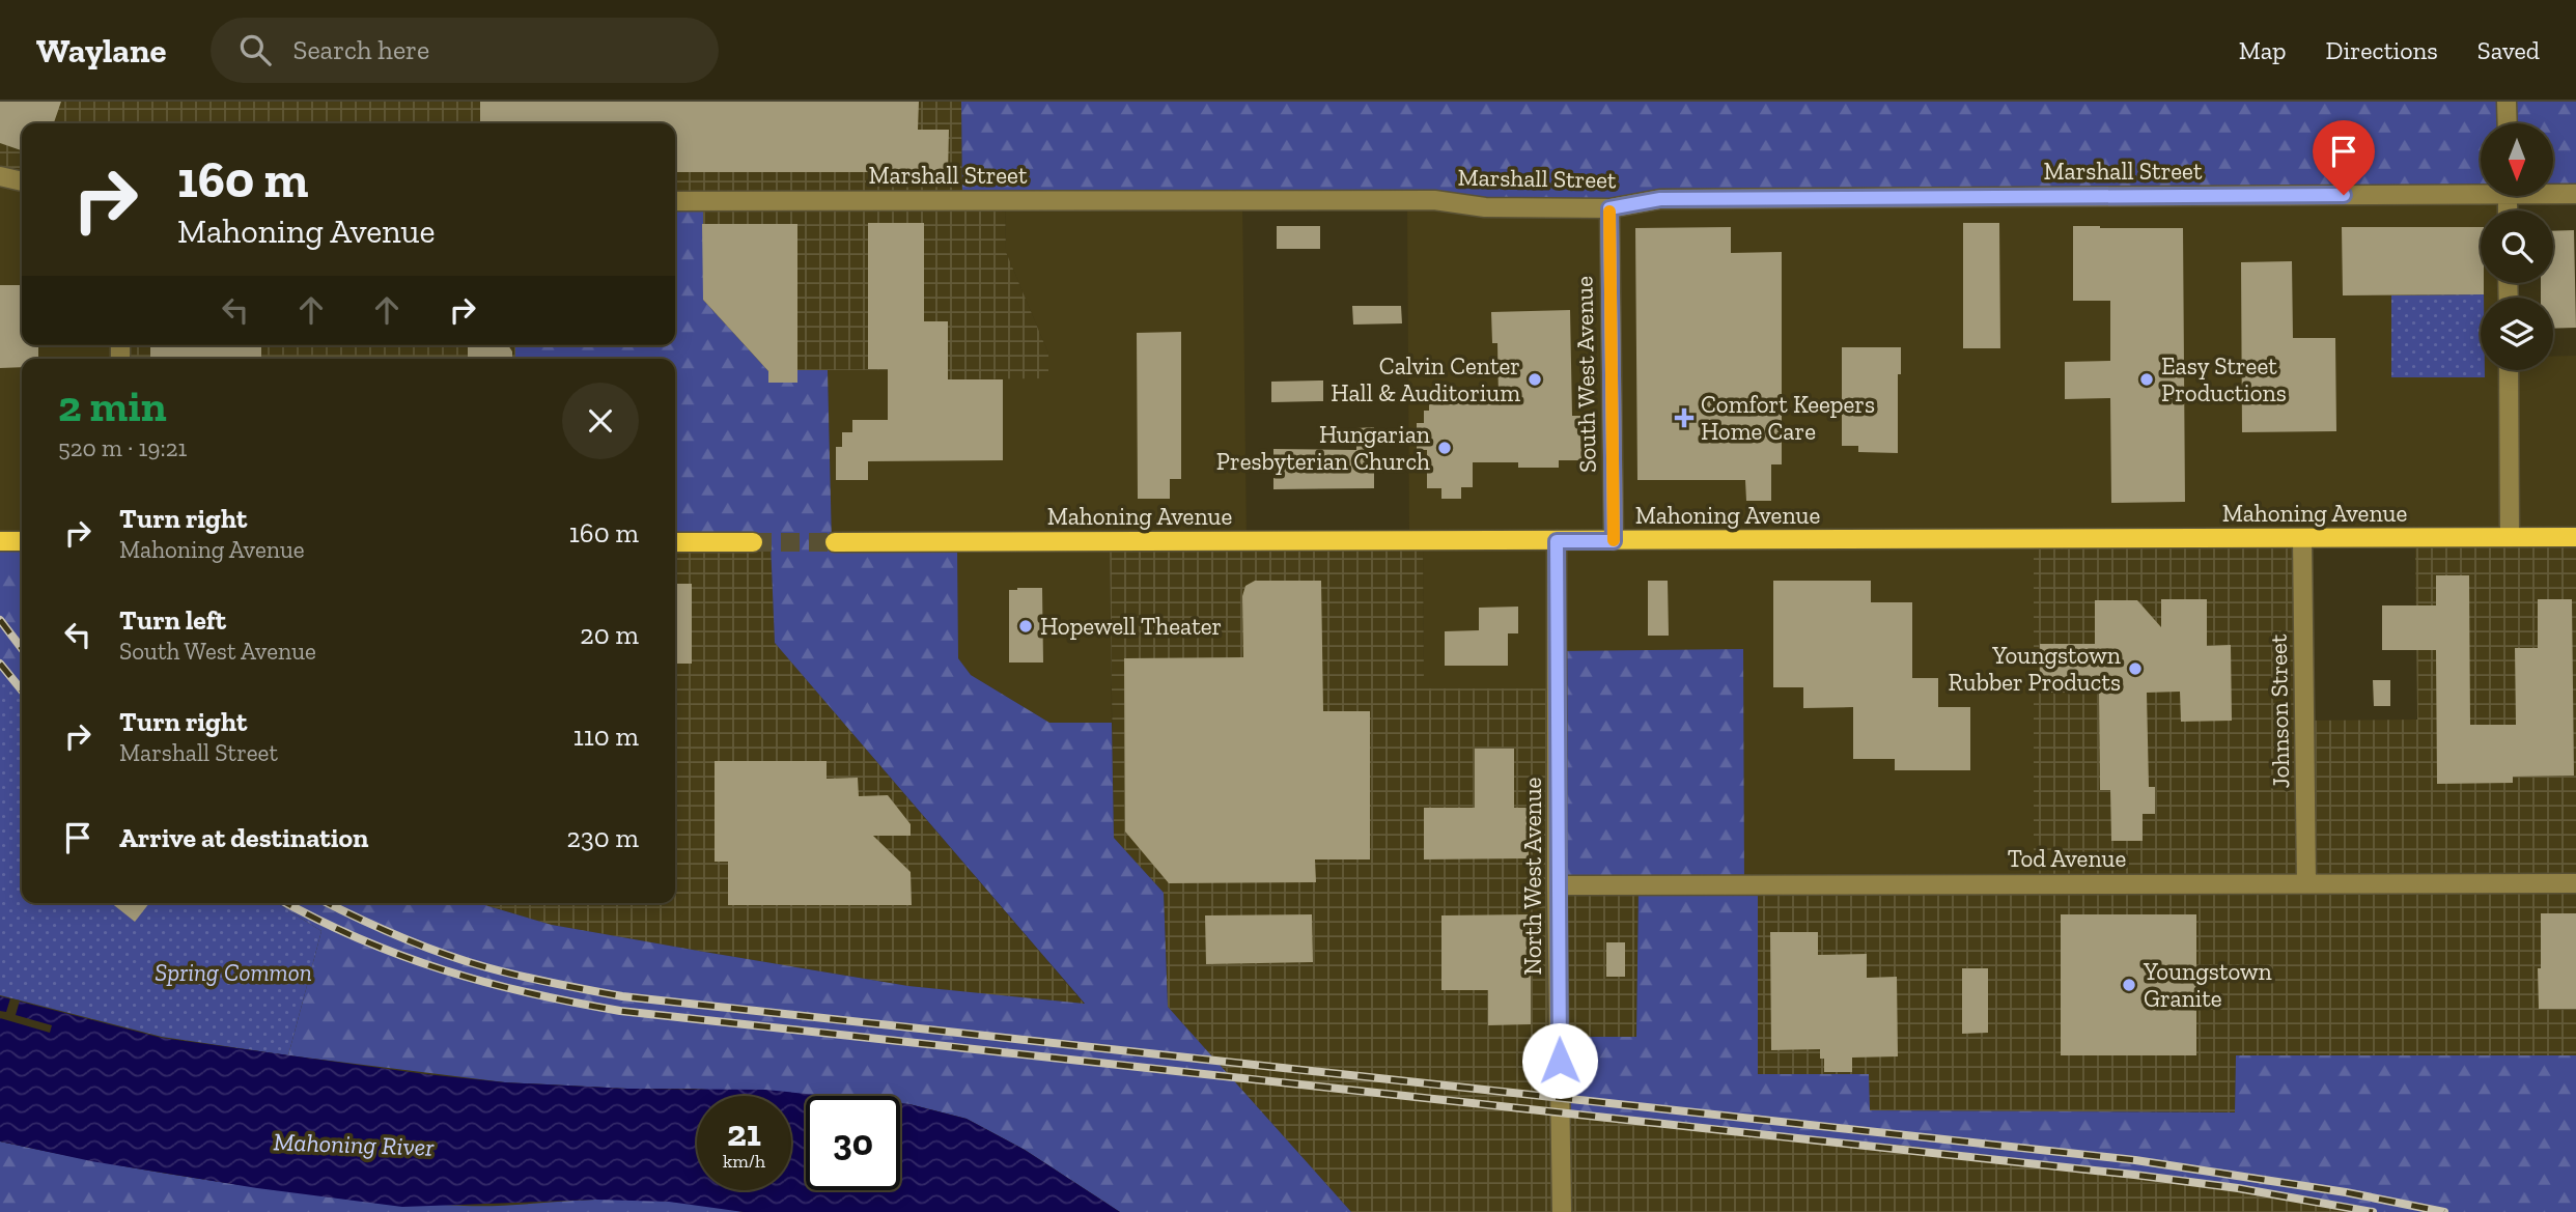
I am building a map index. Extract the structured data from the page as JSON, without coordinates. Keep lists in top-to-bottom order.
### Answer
{
  "streets": {
    "main road": ["Mahoning Avenue"],
    "street": [
      "Marshall Street",
      "South West Avenue",
      "Johnson Street",
      "Tod Avenue",
      "North West Avenue"
    ]
  },
  "crossings": [
    ["Marshall Street", "South West Avenue"],
    ["South West Avenue", "Mahoning Avenue"],
    ["Mahoning Avenue", "Johnson Street"],
    ["Mahoning Avenue", "North West Avenue"],
    ["Johnson Street", "Tod Avenue"],
    ["Tod Avenue", "North West Avenue"]
  ],
  "water": ["Mahoning River"],
  "parks": ["Spring Common"],
  "places": {
    "other": [
      "Calvin Center Hall & Auditorium",
      "Easy Street Productions",
      "Hungarian Presbyterian Church",
      "Hopewell Theater",
      "Youngstown Rubber Products",
      "Youngstown Granite"
    ],
    "health": ["Comfort Keepers Home Care"]
  },
  "north": "bottom",
  "page": {
    "header": "Waylane",
    "search": "Search here",
    "nav": ["Map", "Directions", "Saved"],
    "turn": ["160 m", "Mahoning Avenue"],
    "heading": ["2 min", "520 m · 19:21"],
    "list": [
      {
        "name": "Turn right",
        "note": "Mahoning Avenue",
        "value": "160 m"
      },
      {
        "name": "Turn left",
        "note": "South West Avenue",
        "value": "20 m"
      },
      {
        "name": "Turn right",
        "note": "Marshall Street",
        "value": "110 m"
      },
      {
        "name": "Arrive at destination",
        "value": "230 m"
      }
    ],
    "speed": "21 km/h",
    "limit": "30"
  }
}
